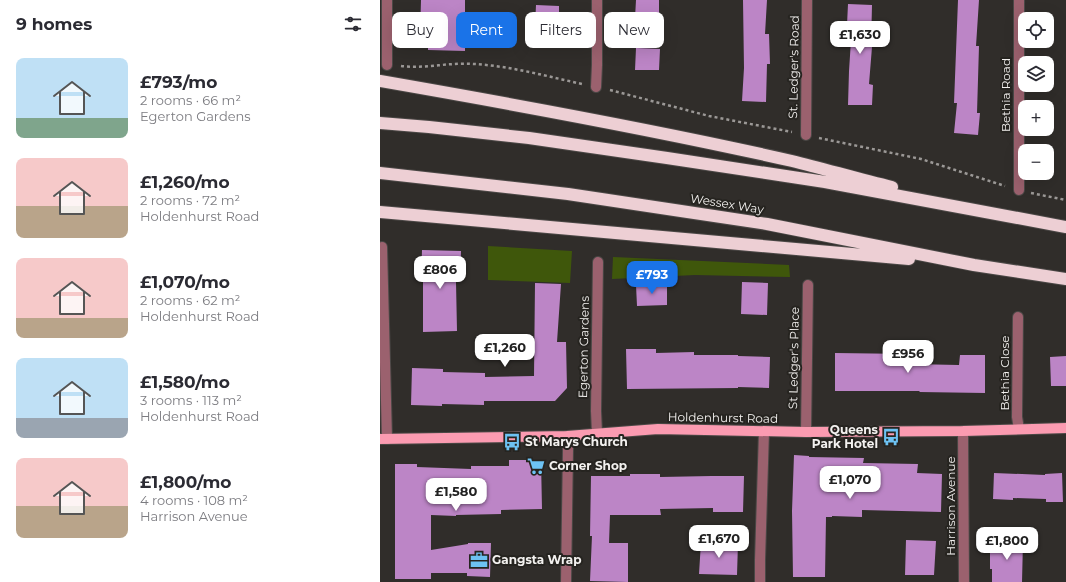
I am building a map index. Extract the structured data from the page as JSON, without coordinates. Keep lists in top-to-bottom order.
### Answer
{
  "streets": {
    "highway": ["Wessex Way"],
    "main road": ["Holdenhurst Road"],
    "street": [
      "St. Ledger's Road",
      "Bethia Road",
      "Egerton Gardens",
      "St Ledger's Place",
      "Bethia Close",
      "Harrison Avenue"
    ]
  },
  "crossings": [
    ["Egerton Gardens", "Holdenhurst Road"],
    ["St Ledger's Place", "Holdenhurst Road"],
    ["Bethia Close", "Holdenhurst Road"],
    ["Holdenhurst Road", "Harrison Avenue"]
  ],
  "places": {
    "bus stop": ["Queens Park Hotel", "St Marys Church"],
    "supermarket": ["Corner Shop"],
    "office": ["Gangsta Wrap"]
  },
  "page": {
    "heading": "9 homes",
    "map_buttons": ["+", "−"],
    "chip": [
      "Buy",
      "Rent",
      "Filters",
      "New"
    ],
    "price": [
      "£1,630",
      "£806",
      "£793",
      "£1,260",
      "£956",
      "£1,070",
      "£1,580",
      "£1,670",
      "£1,800"
    ],
    "list": [
      {
        "name": "£793/mo",
        "note": "2 rooms · 66 m² · Egerton Gardens"
      },
      {
        "name": "£1,260/mo",
        "note": "2 rooms · 72 m² · Holdenhurst Road"
      },
      {
        "name": "£1,070/mo",
        "note": "2 rooms · 62 m² · Holdenhurst Road"
      },
      {
        "name": "£1,580/mo",
        "note": "3 rooms · 113 m² · Holdenhurst Road"
      },
      {
        "name": "£1,800/mo",
        "note": "4 rooms · 108 m² · Harrison Avenue"
      }
    ]
  }
}
